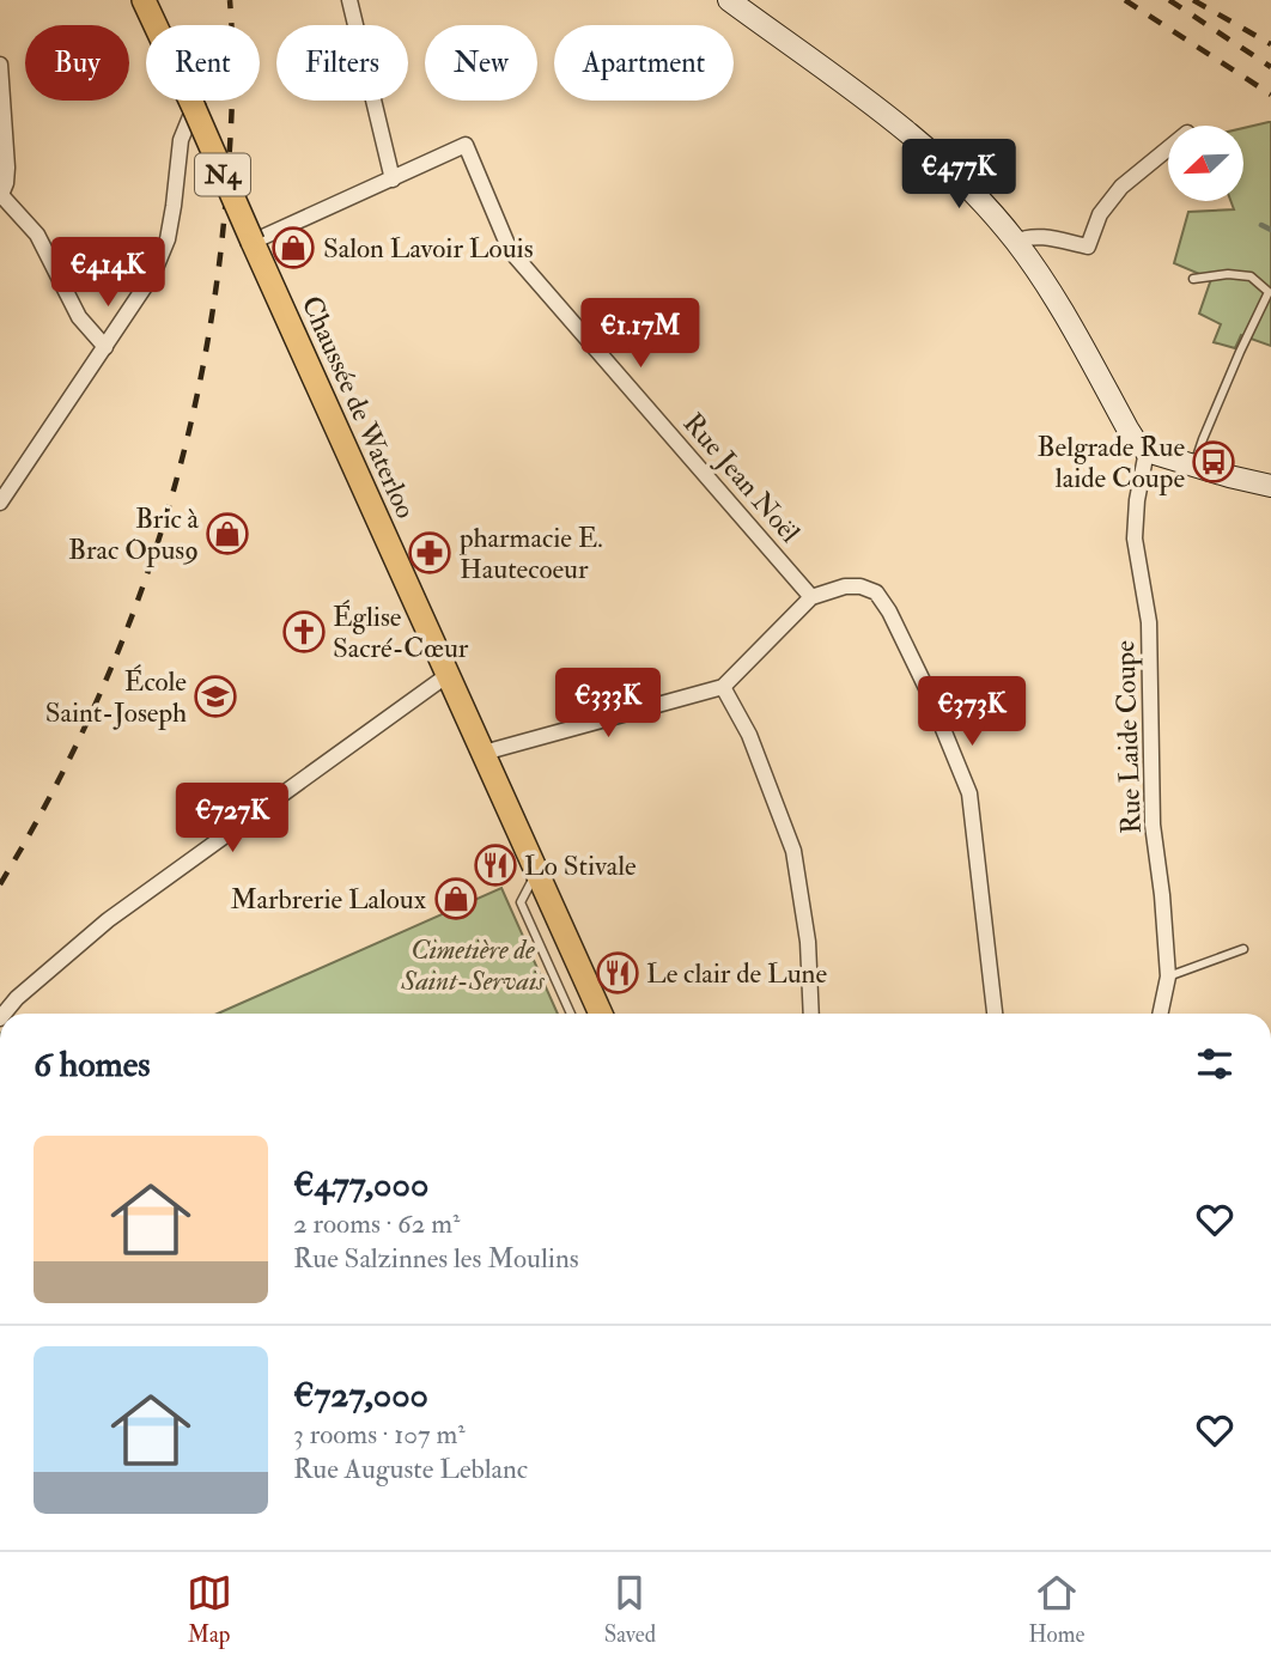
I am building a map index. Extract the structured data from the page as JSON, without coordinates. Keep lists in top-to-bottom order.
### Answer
{
  "streets": {
    "main road": ["N4", "Chaussée de Waterloo"],
    "street": ["Rue Jean Noël", "Rue Laide Coupe"]
  },
  "parks": ["Cimetière de Saint-Servais"],
  "places": {
    "shop": ["Salon Lavoir Louis", "Bric à Brac Opus9", "Marbrerie Laloux"],
    "bus stop": ["Belgrade Rue laide Coupe"],
    "pharmacy": ["pharmacie E. Hautecoeur"],
    "church": ["Église Sacré-Cœur"],
    "school or university": ["École Saint-Joseph"],
    "restaurant": ["Lo Stivale", "Le clair de Lune"]
  },
  "north": "bottom left",
  "page": {
    "chip": [
      "Buy",
      "Rent",
      "Filters",
      "New",
      "Apartment"
    ],
    "price": [
      "€477K",
      "€414K",
      "€1.17M",
      "€333K",
      "€373K",
      "€727K"
    ],
    "heading": "6 homes",
    "list": [
      {
        "name": "€477,000",
        "note": "2 rooms · 62 m² · Rue Salzinnes les Moulins"
      },
      {
        "name": "€727,000",
        "note": "3 rooms · 107 m² · Rue Auguste Leblanc"
      }
    ],
    "tabs": ["Map", "Saved", "Home"]
  }
}
